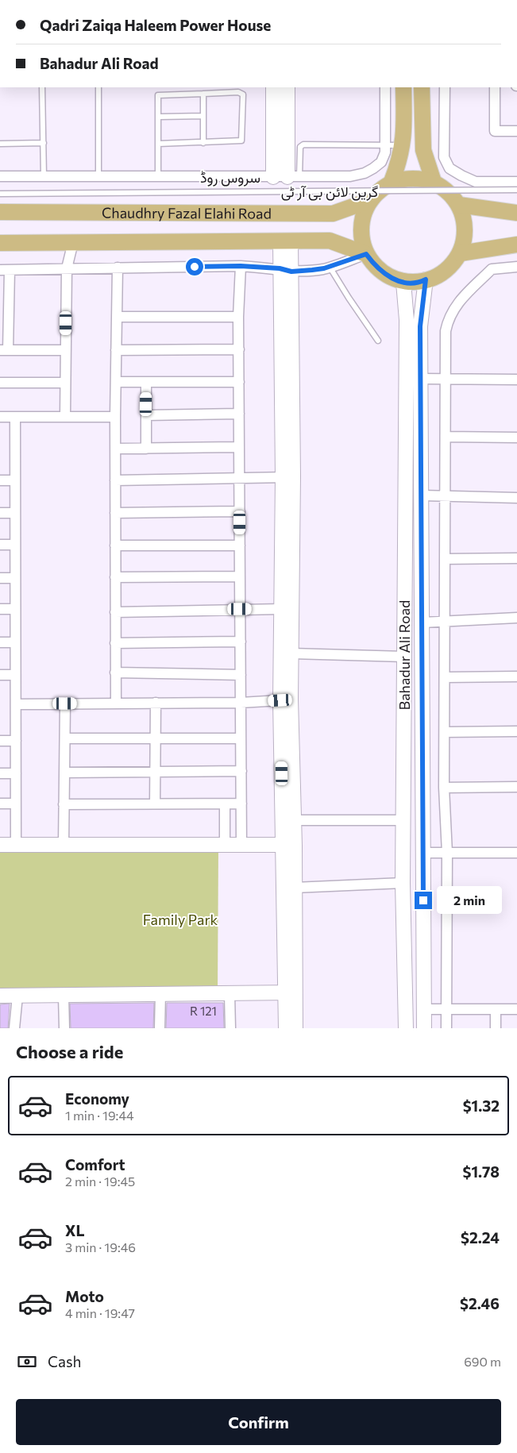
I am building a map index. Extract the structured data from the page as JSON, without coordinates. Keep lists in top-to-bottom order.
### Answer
{
  "streets": {
    "main road": ["Chaudhry Fazal Elahi Road"],
    "street": ["سروس روڈ", "Bahadur Ali Road"],
    "lane": ["گرین لائن بی آر ٹی"]
  },
  "crossings": [
    ["Chaudhry Fazal Elahi Road", "Bahadur Ali Road"]
  ],
  "parks": ["Family Park"],
  "house_numbers": ["R 121"],
  "page": {
    "banner": ["Qadri Zaiqa Haleem Power House", "Bahadur Ali Road"],
    "bubble": "2 min",
    "heading": "Choose a ride",
    "list": [
      {
        "name": "Economy",
        "note": "1 min · 19:44",
        "value": "$1.32"
      },
      {
        "name": "Comfort",
        "note": "2 min · 19:45",
        "value": "$1.78"
      },
      {
        "name": "XL",
        "note": "3 min · 19:46",
        "value": "$2.24"
      },
      {
        "name": "Moto",
        "note": "4 min · 19:47",
        "value": "$2.46"
      }
    ],
    "pay": ["Cash", "690 m"],
    "buttons": "Confirm"
  }
}
